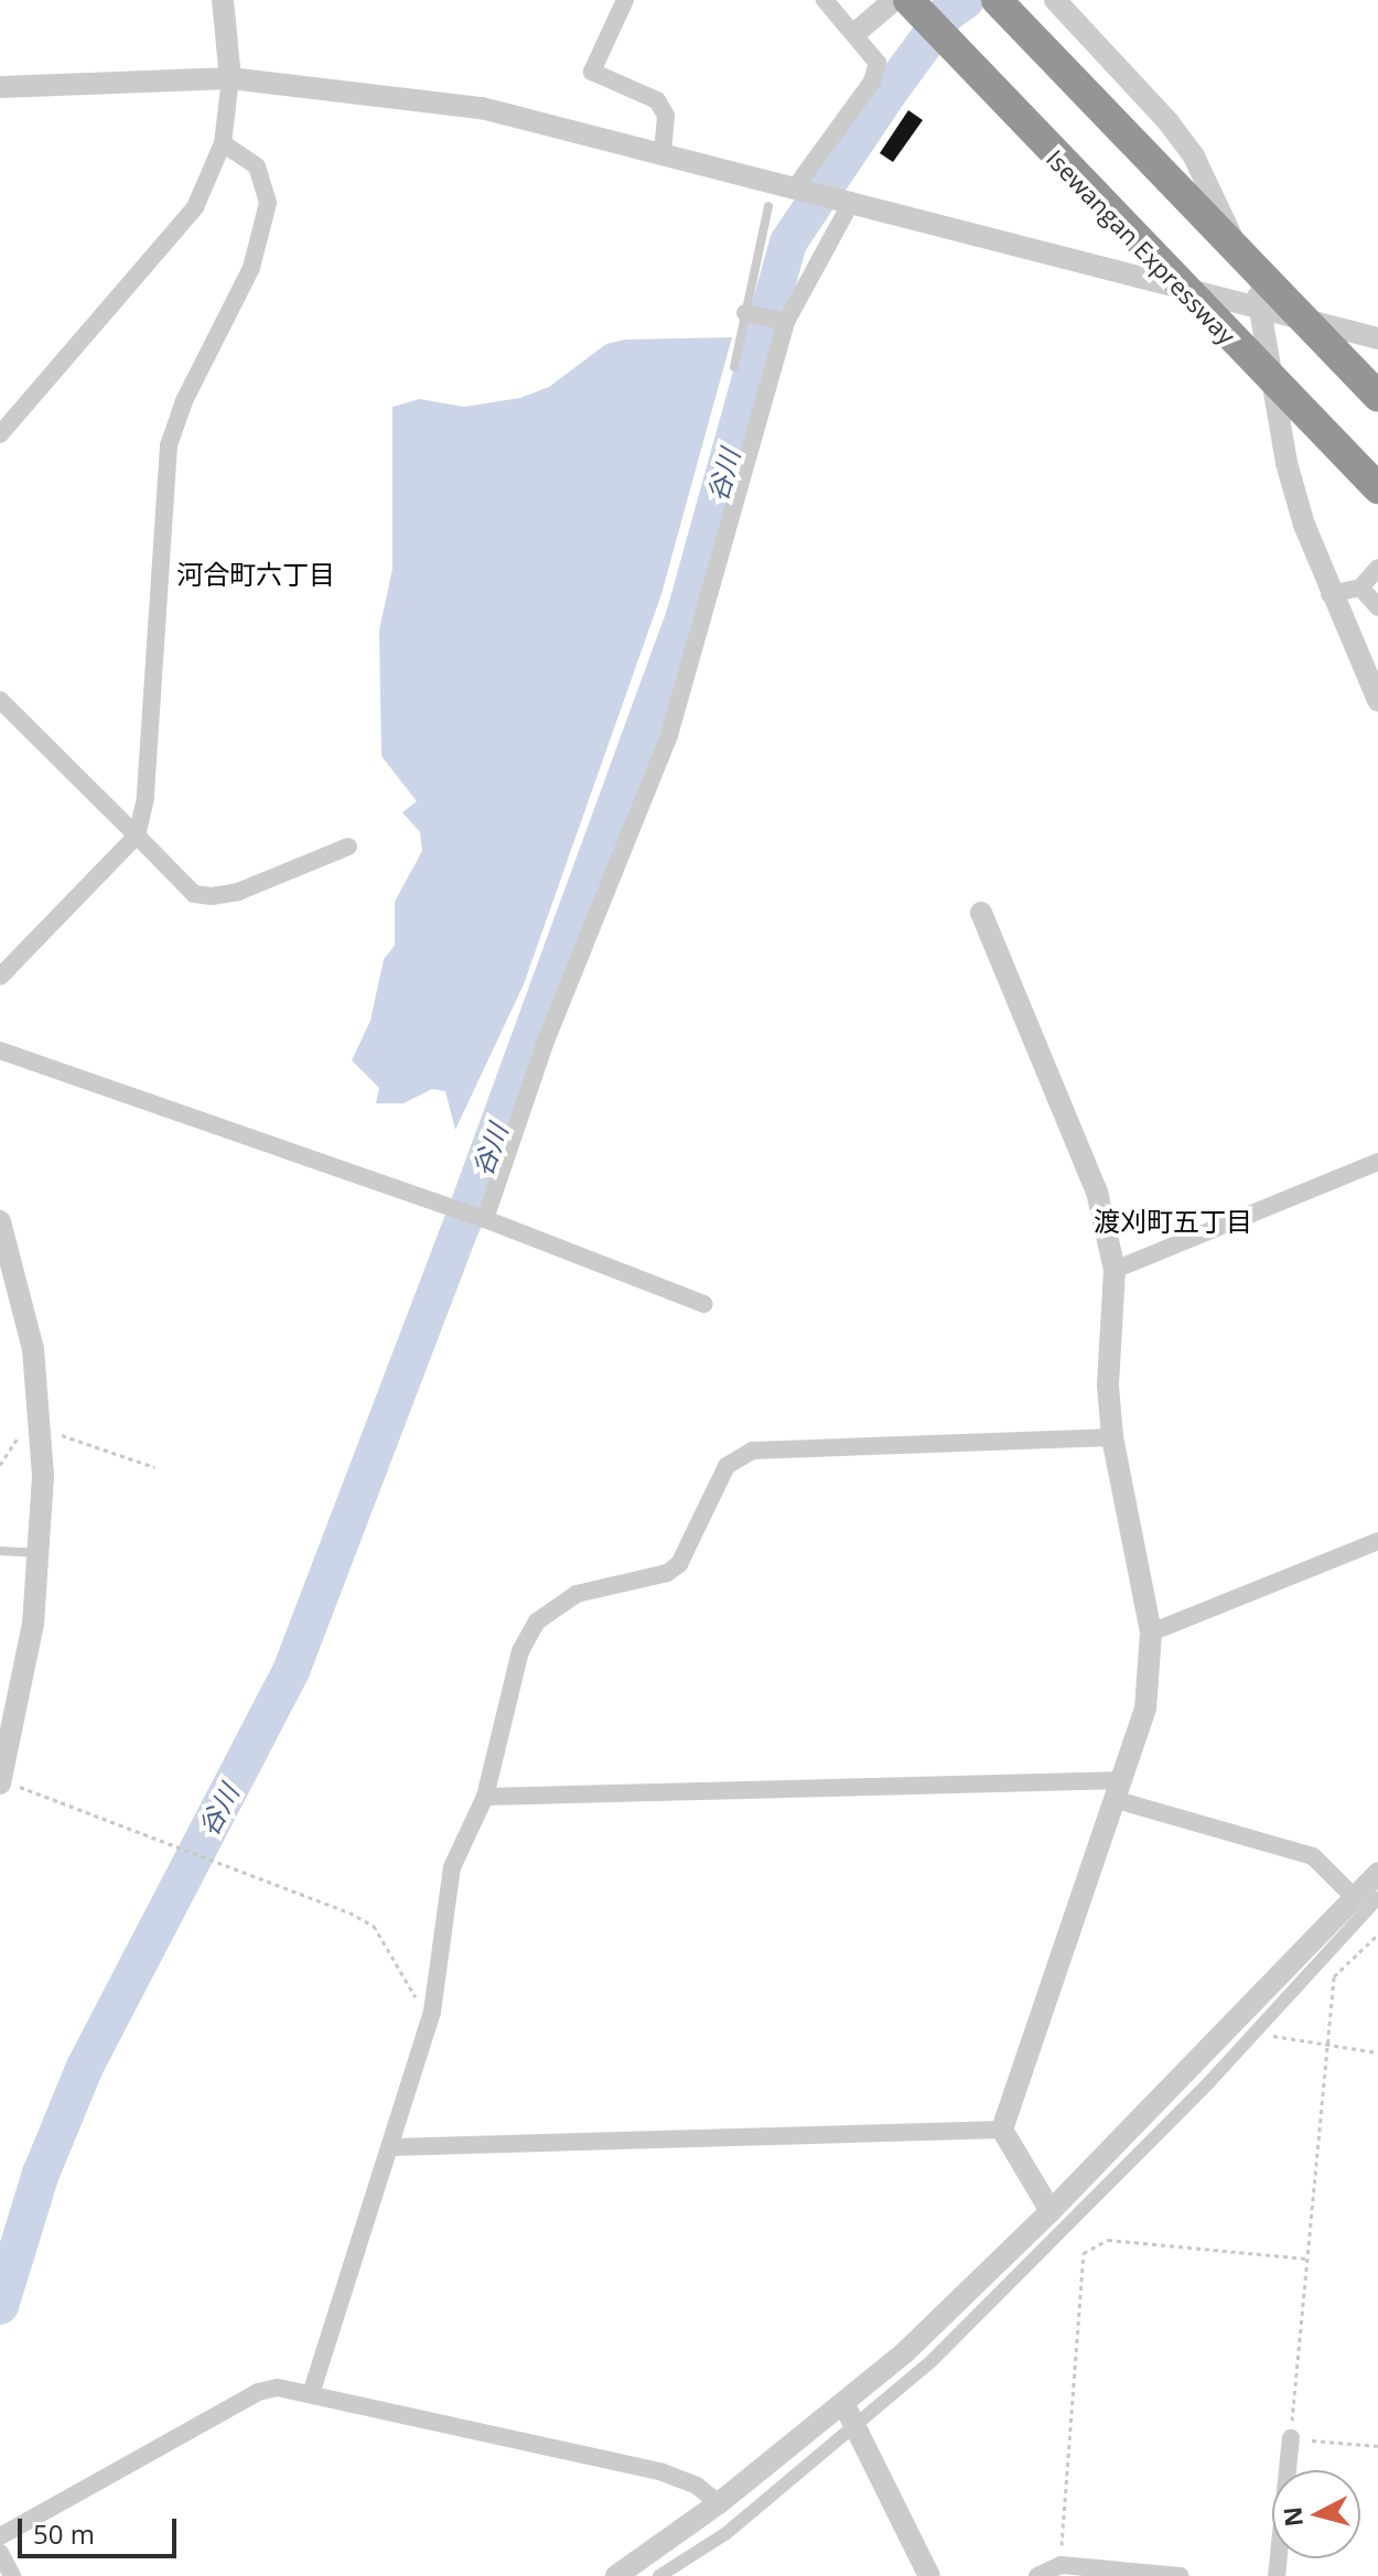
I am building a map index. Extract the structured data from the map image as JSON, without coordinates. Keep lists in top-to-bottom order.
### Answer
{
  "streets": {
    "highway": ["Isewangan Expressway"]
  },
  "districts": ["河合町六丁目", "渡刈町五丁目"],
  "water": ["谷川"],
  "scale_bar": "50 m",
  "north": "left"
}
